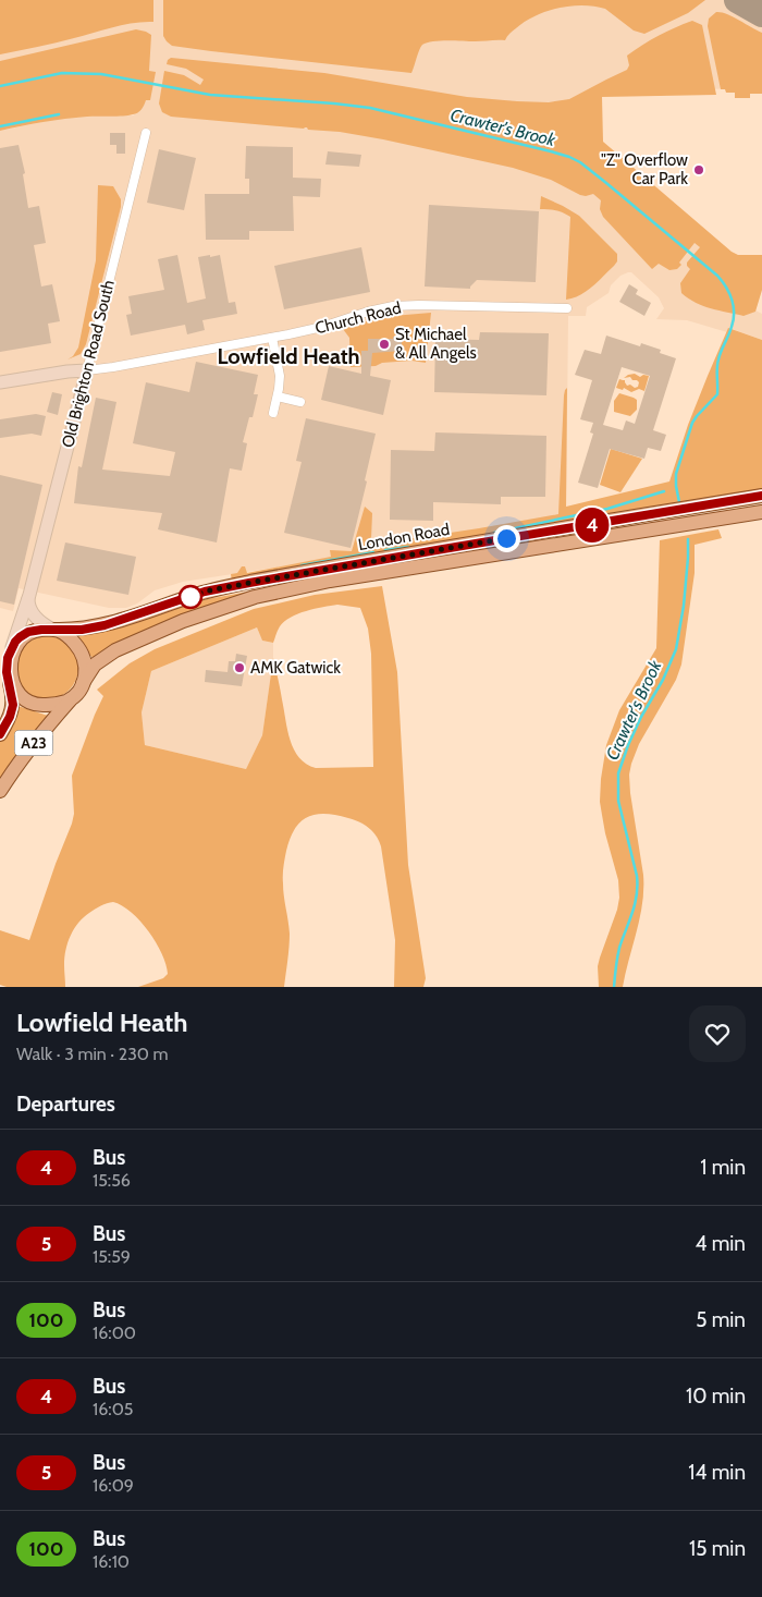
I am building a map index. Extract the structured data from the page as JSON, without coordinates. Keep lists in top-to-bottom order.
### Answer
{
  "streets": {
    "main road": ["London Road", "A23"],
    "street": ["Church Road", "Old Brighton Road South"]
  },
  "crossings": [
    ["Church Road", "Old Brighton Road South"],
    ["Old Brighton Road South", "London Road"],
    ["Old Brighton Road South", "A23"],
    ["London Road", "A23"]
  ],
  "districts": ["Lowfield Heath"],
  "water": ["Crawter's Brook"],
  "places": ["\"Z\" Overflow Car Park", "St Michael & All Angels", "AMK Gatwick"],
  "lines": ["bus line 4"],
  "page": {
    "on_map": "4",
    "heading": [
      ["Lowfield Heath", "Walk · 3 min · 230 m"],
      "Departures"
    ],
    "list": [
      {
        "mark": "4",
        "name": "Bus",
        "note": "15:56",
        "value": "1 min"
      },
      {
        "mark": "5",
        "name": "Bus",
        "note": "15:59",
        "value": "4 min"
      },
      {
        "mark": "100",
        "name": "Bus",
        "note": "16:00",
        "value": "5 min"
      },
      {
        "mark": "4",
        "name": "Bus",
        "note": "16:05",
        "value": "10 min"
      },
      {
        "mark": "5",
        "name": "Bus",
        "note": "16:09",
        "value": "14 min"
      },
      {
        "mark": "100",
        "name": "Bus",
        "note": "16:10",
        "value": "15 min"
      }
    ]
  }
}
